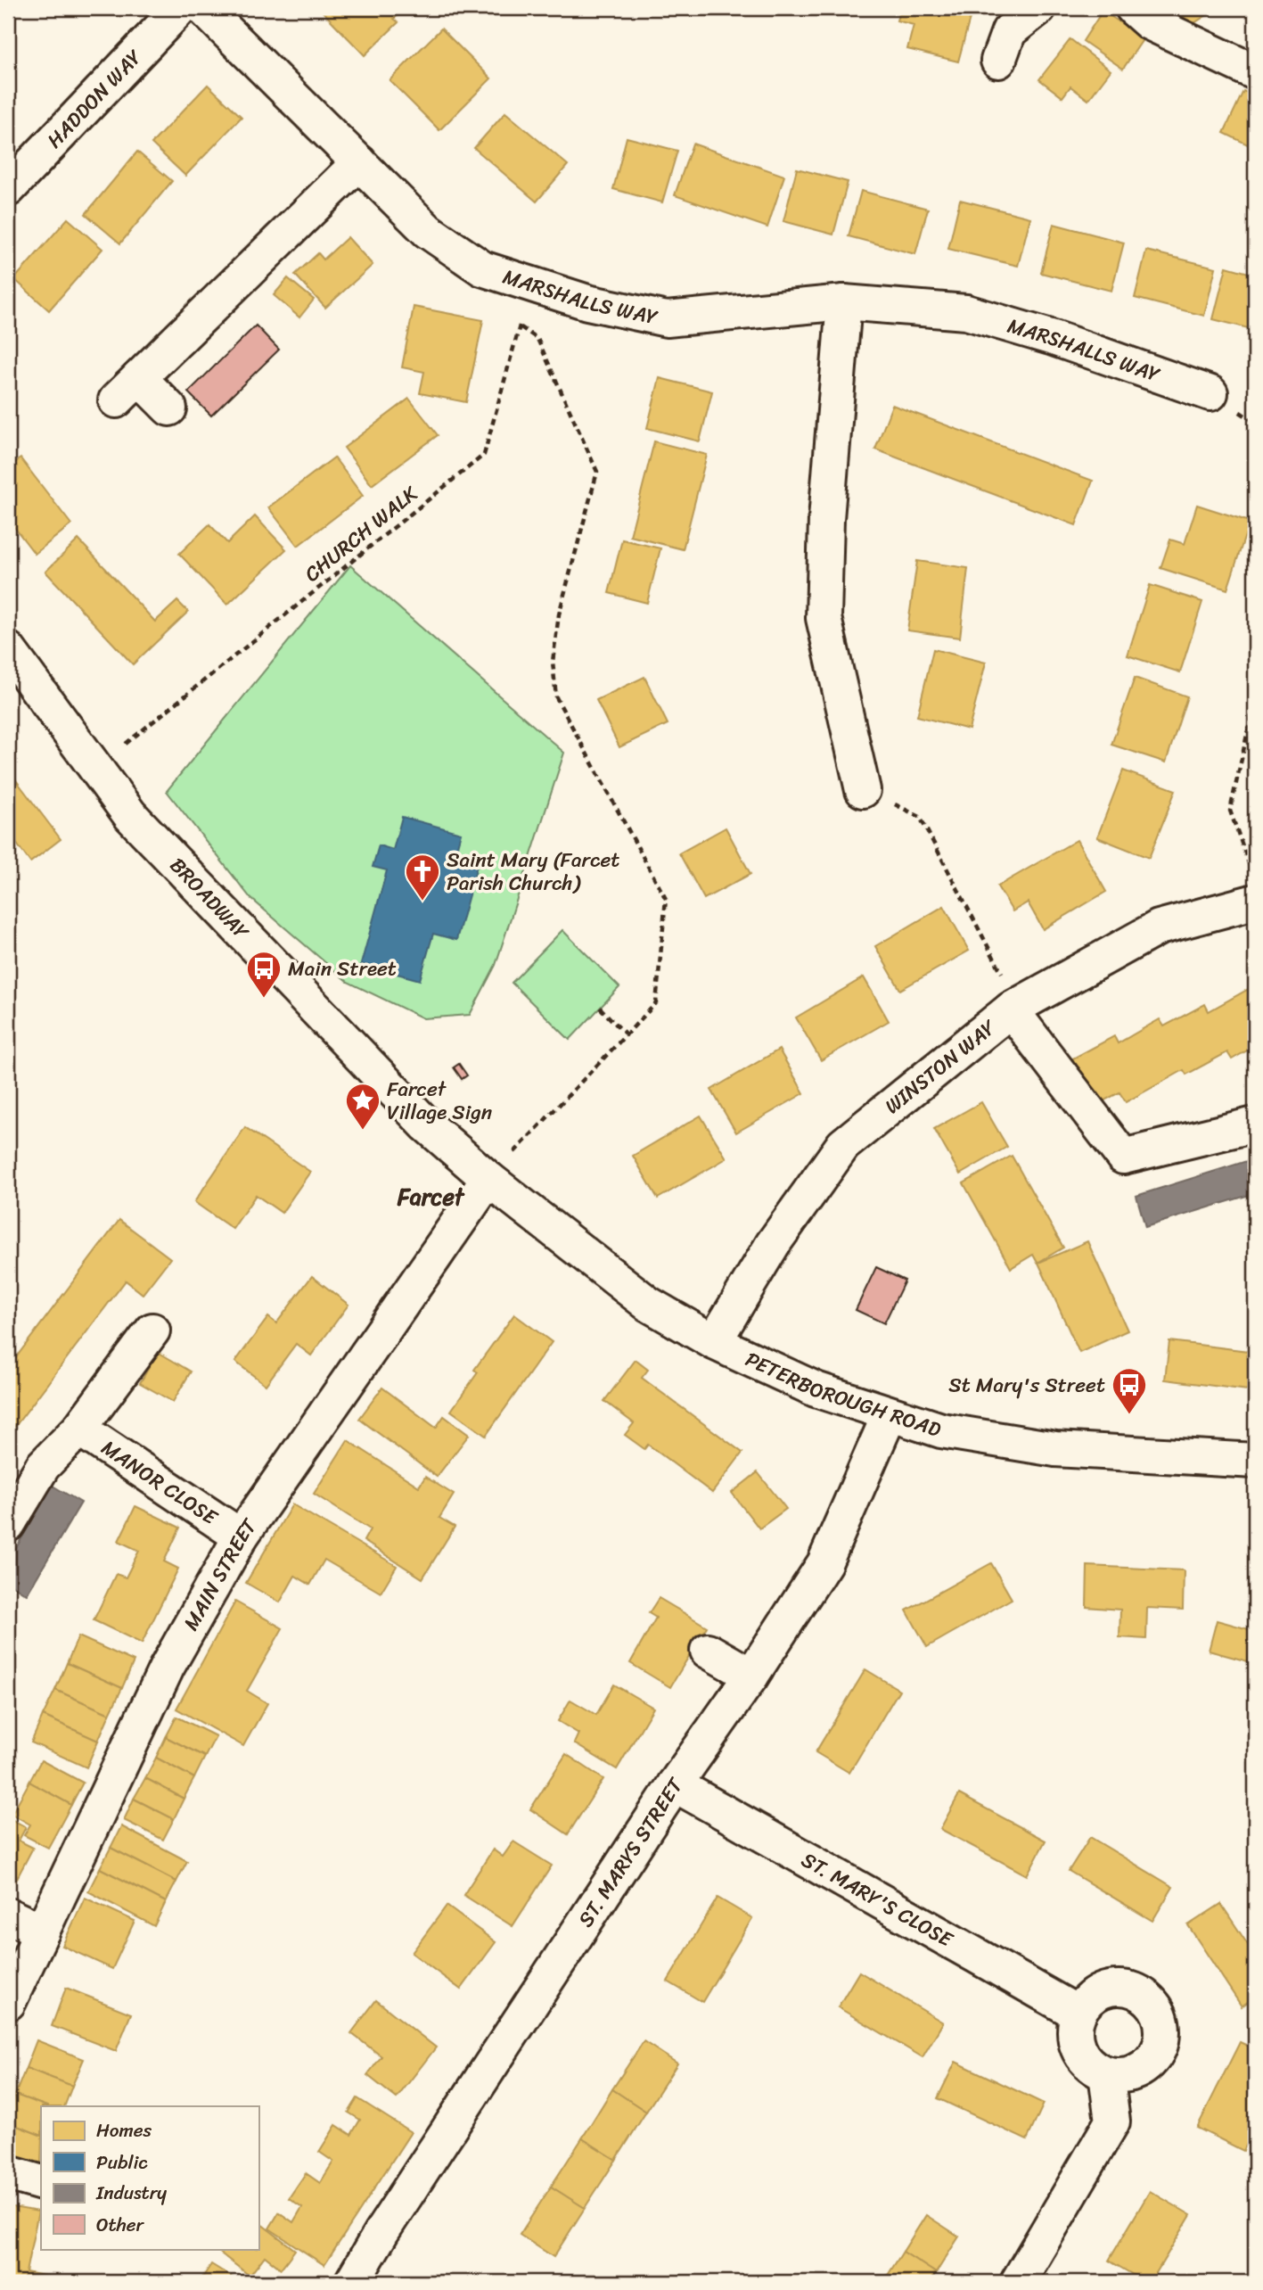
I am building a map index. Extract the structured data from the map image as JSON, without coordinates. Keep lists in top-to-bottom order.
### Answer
{
  "streets": {
    "street": [
      "HADDON WAY",
      "MARSHALLS WAY",
      "BROADWAY",
      "WINSTON WAY",
      "PETERBOROUGH ROAD",
      "MANOR CLOSE",
      "MAIN STREET",
      "ST. MARYS STREET",
      "ST. MARY'S CLOSE"
    ],
    "path": ["CHURCH WALK"]
  },
  "crossings": [
    ["MARSHALLS WAY", "CHURCH WALK"],
    ["BROADWAY", "PETERBOROUGH ROAD"],
    ["BROADWAY", "MAIN STREET"],
    ["WINSTON WAY", "PETERBOROUGH ROAD"],
    ["PETERBOROUGH ROAD", "MAIN STREET"],
    ["PETERBOROUGH ROAD", "ST. MARYS STREET"],
    ["MANOR CLOSE", "MAIN STREET"],
    ["ST. MARYS STREET", "ST. MARY'S CLOSE"]
  ],
  "districts": ["Farcet"],
  "places": {
    "church": ["Saint Mary (Farcet Parish Church)"],
    "bus stop": ["Main Street", "St Mary's Street"],
    "place": ["Farcet Village Sign"]
  },
  "legend": [
    "Homes",
    "Public",
    "Industry",
    "Other"
  ]
}
